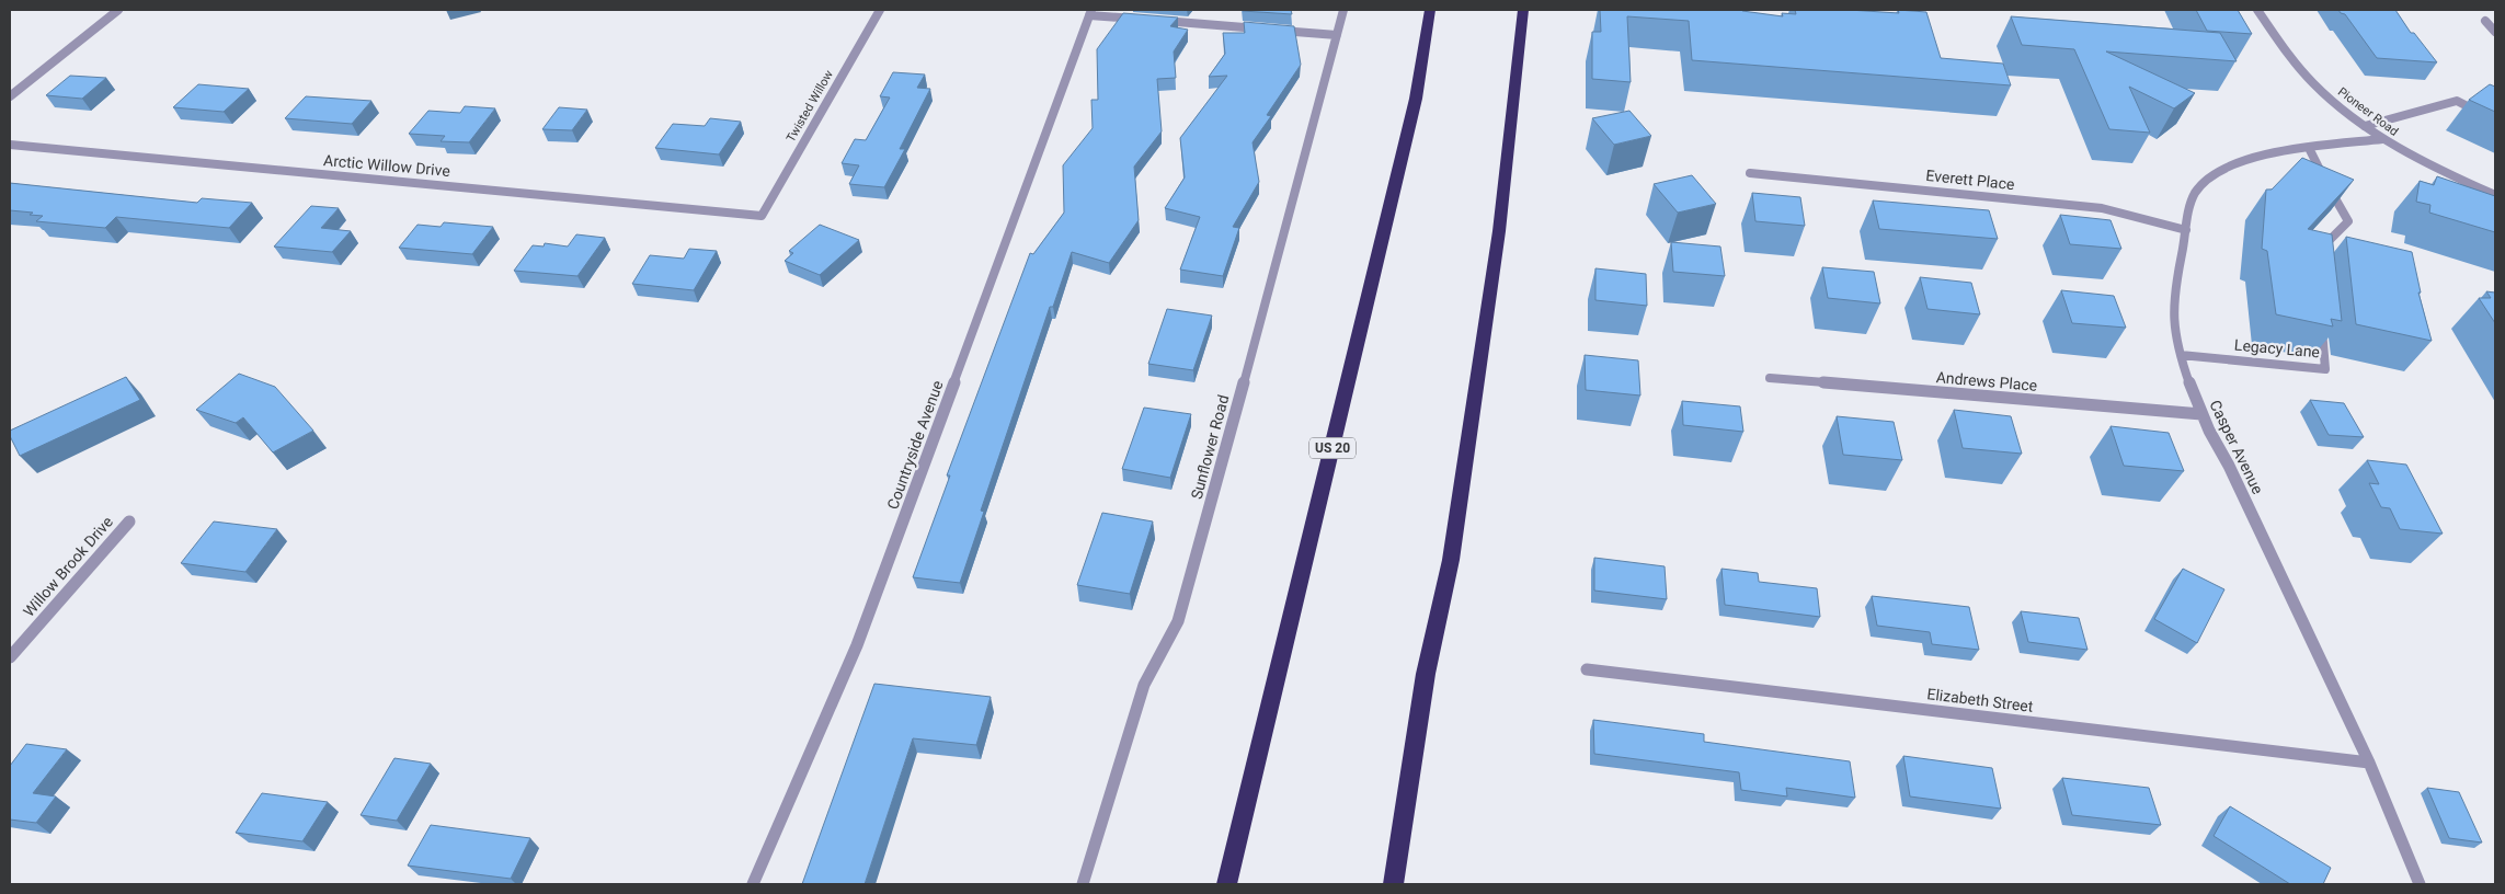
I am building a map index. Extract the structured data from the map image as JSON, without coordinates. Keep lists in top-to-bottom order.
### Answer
{
  "streets": {
    "highway": ["US 20"],
    "street": [
      "Twisted Willow",
      "Pioneer Road",
      "Arctic Willow Drive",
      "Everett Place",
      "Legacy Lane",
      "Andrews Place",
      "Countryside Avenue",
      "Sunflower Road",
      "Casper Avenue",
      "Willow Brook Drive",
      "Elizabeth Street"
    ]
  },
  "crossings": [
    ["Twisted Willow", "Arctic Willow Drive"],
    ["Pioneer Road", "Casper Avenue"],
    ["Everett Place", "Casper Avenue"],
    ["Legacy Lane", "Casper Avenue"],
    ["Andrews Place", "Casper Avenue"],
    ["Casper Avenue", "Elizabeth Street"]
  ]
}
